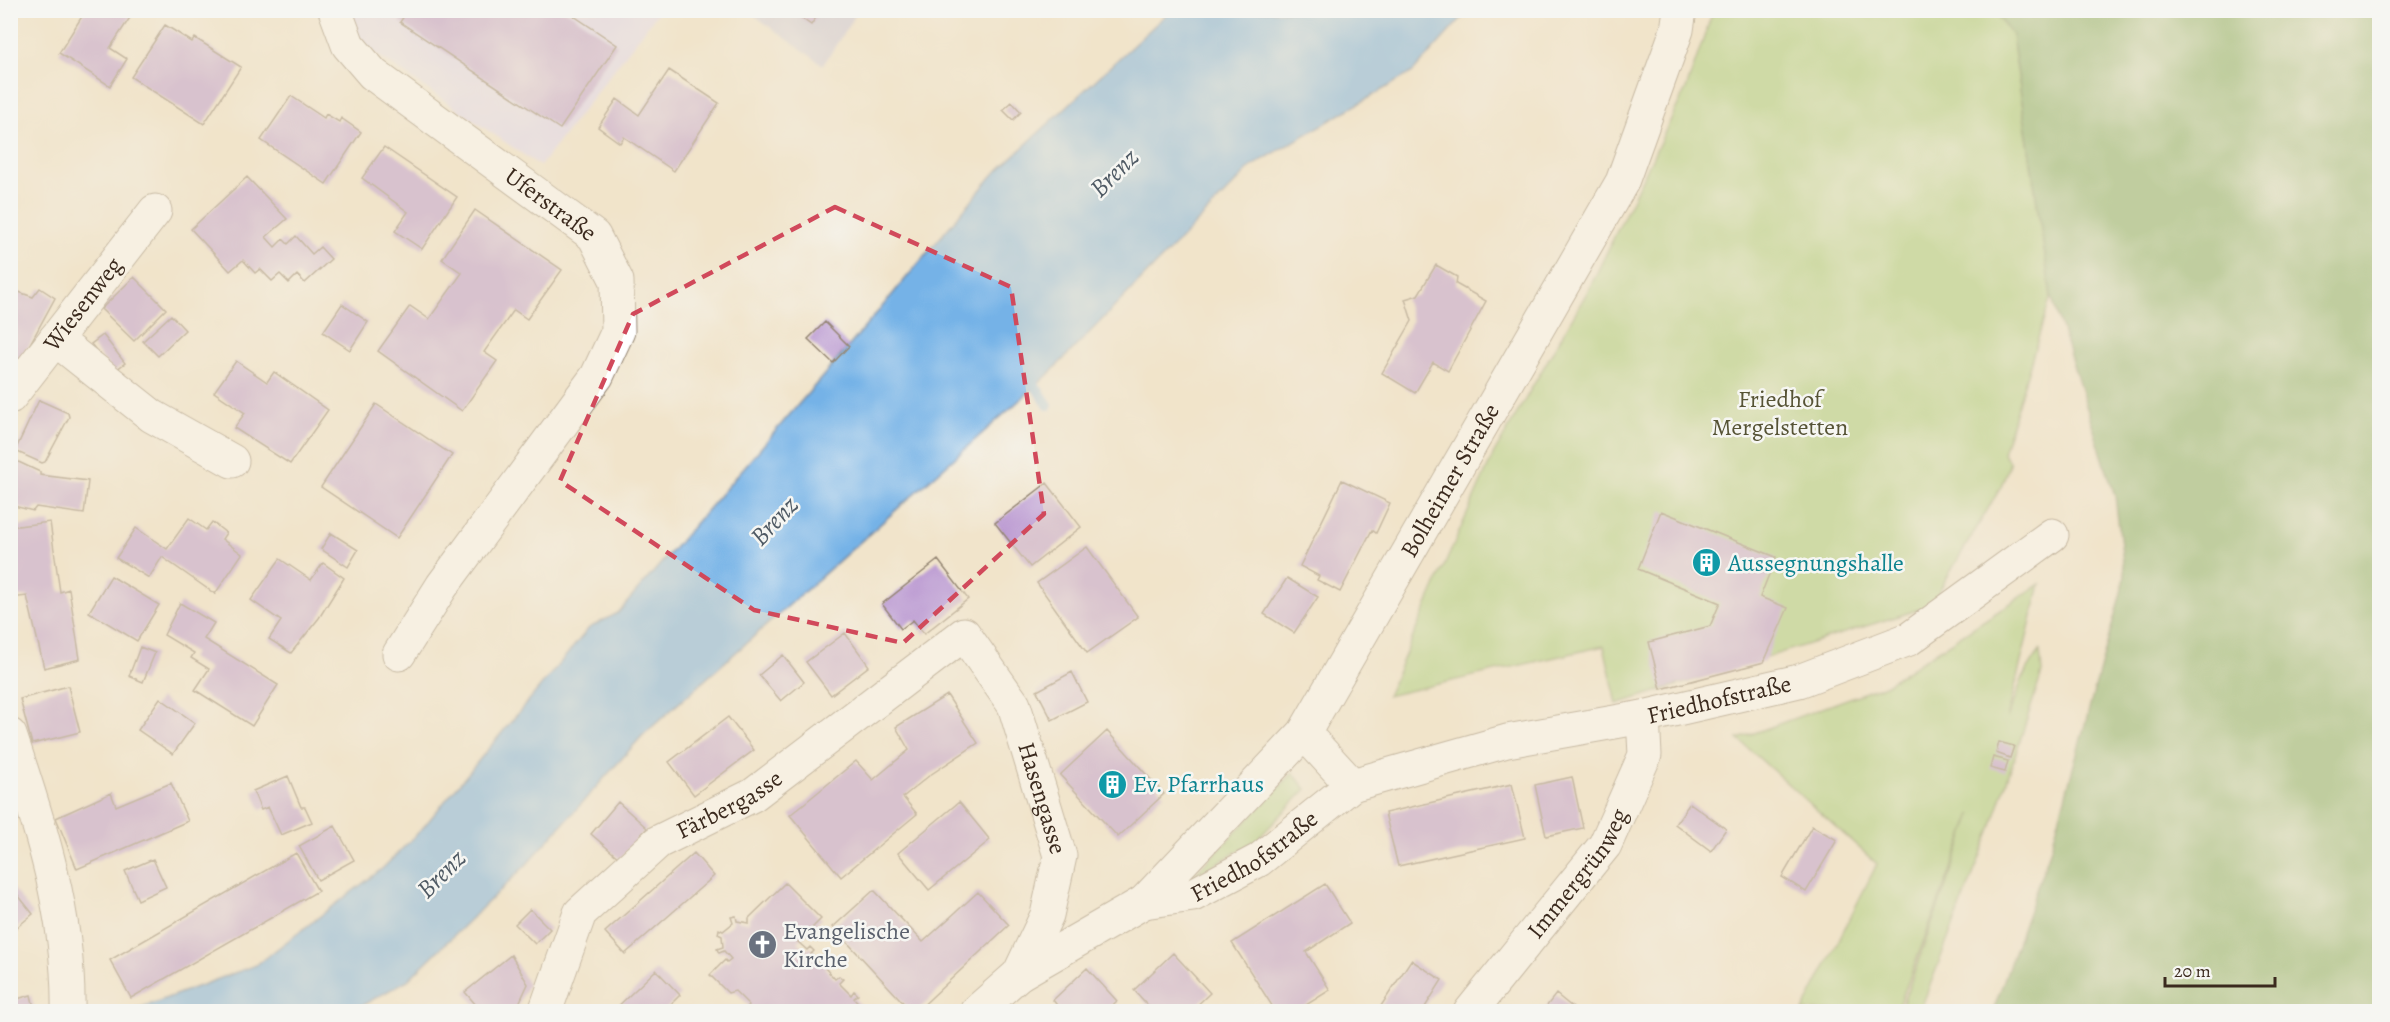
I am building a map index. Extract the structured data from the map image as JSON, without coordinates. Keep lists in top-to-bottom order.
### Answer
{
  "streets": {
    "street": [
      "Uferstraße",
      "Wiesenweg",
      "Bolheimer Straße",
      "Friedhofstraße",
      "Hasengasse",
      "Färbergasse",
      "Immergrünweg"
    ]
  },
  "crossings": [
    ["Bolheimer Straße", "Friedhofstraße"],
    ["Friedhofstraße", "Immergrünweg"],
    ["Hasengasse", "Färbergasse"]
  ],
  "water": ["Brenz"],
  "parks": ["Friedhof Mergelstetten"],
  "places": {
    "building": ["Aussegnungshalle", "Ev. Pfarrhaus"],
    "church": ["Evangelische Kirche"]
  },
  "scale_bar": "20 m"
}
